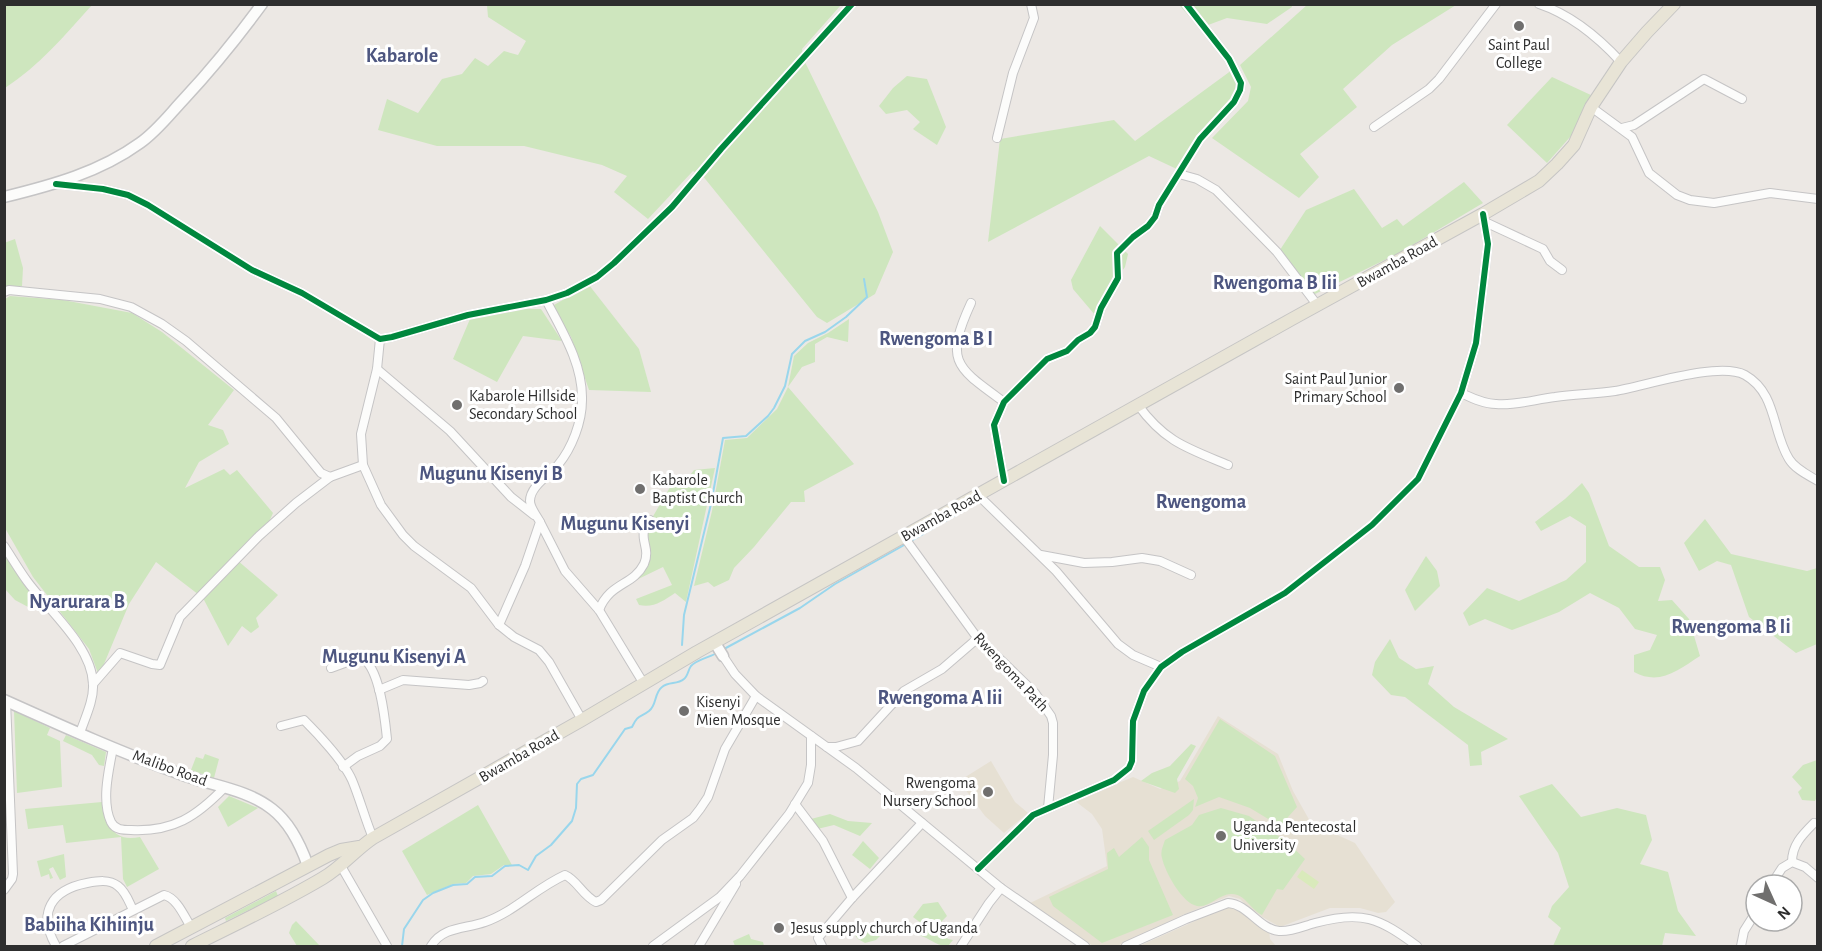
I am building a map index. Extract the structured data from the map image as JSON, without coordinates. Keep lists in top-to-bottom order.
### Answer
{
  "streets": {
    "main road": ["Bwamba Road"],
    "street": ["Rwengoma Path", "Malibo Road"]
  },
  "crossings": [
    ["Bwamba Road", "Rwengoma Path"],
    ["Bwamba Road", "Malibo Road"]
  ],
  "districts": [
    "Kabarole",
    "Rwengoma B Iii",
    "Rwengoma B I",
    "Mugunu Kisenyi B",
    "Rwengoma",
    "Mugunu Kisenyi",
    "Nyarurara B",
    "Rwengoma B Ii",
    "Mugunu Kisenyi A",
    "Rwengoma A Iii",
    "Babiiha Kihiinju"
  ],
  "places": [
    "Saint Paul College",
    "Saint Paul Junior Primary School",
    "Kabarole Hillside Secondary School",
    "Kabarole Baptist Church",
    "Kisenyi Mien Mosque",
    "Rwengoma Nursery School",
    "Uganda Pentecostal University",
    "Jesus supply church of Uganda"
  ],
  "north": "bottom right"
}
